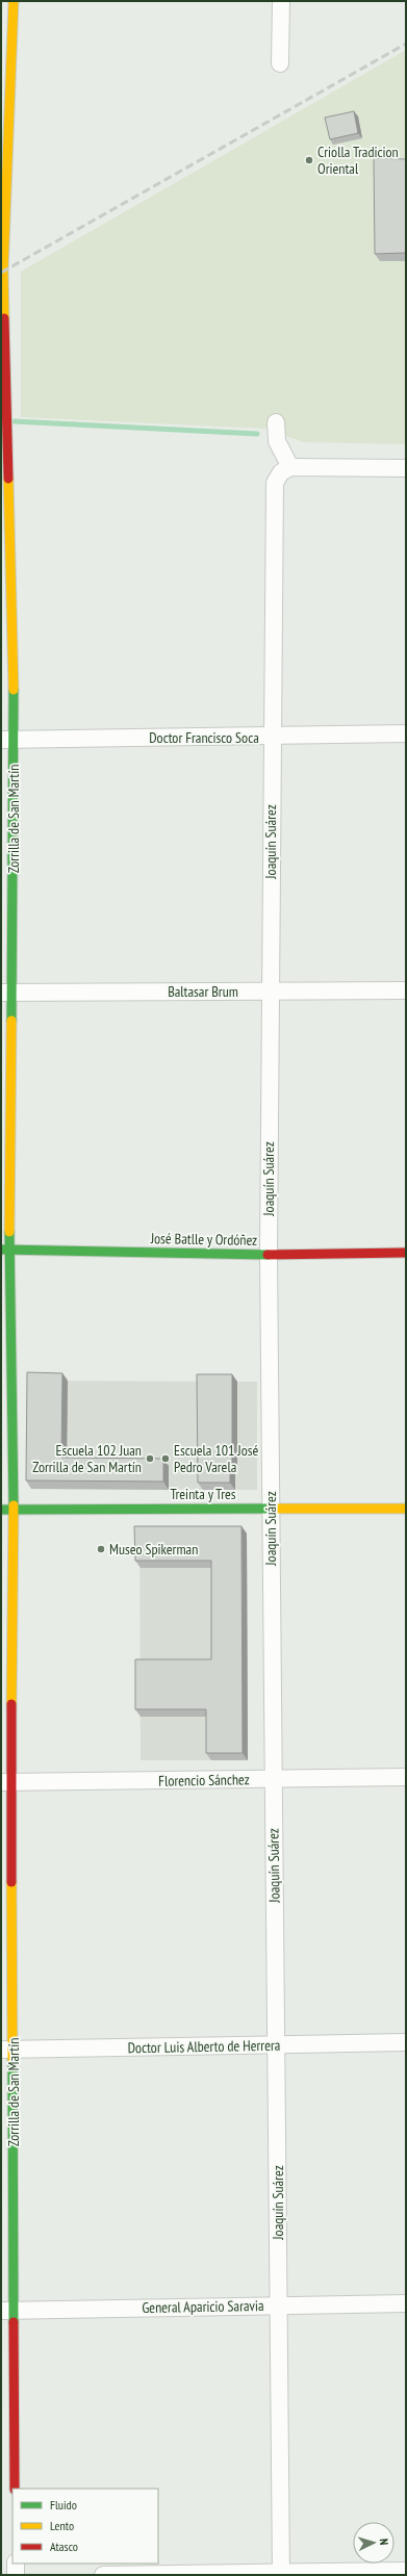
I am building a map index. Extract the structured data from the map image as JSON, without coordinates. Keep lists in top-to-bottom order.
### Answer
{
  "streets": {
    "street": [
      "Doctor Francisco Soca",
      "Zorrilla de San Martín",
      "Joaquín Suárez",
      "Baltasar Brum",
      "José Batlle y Ordóñez",
      "Treinta y Tres",
      "Florencio Sánchez",
      "Doctor Luis Alberto de Herrera",
      "General Aparicio Saravia"
    ]
  },
  "crossings": [
    ["Doctor Francisco Soca", "Zorrilla de San Martín"],
    ["Doctor Francisco Soca", "Joaquín Suárez"],
    ["Zorrilla de San Martín", "Baltasar Brum"],
    ["Zorrilla de San Martín", "José Batlle y Ordóñez"],
    ["Zorrilla de San Martín", "Treinta y Tres"],
    ["Zorrilla de San Martín", "Florencio Sánchez"],
    ["Zorrilla de San Martín", "Doctor Luis Alberto de Herrera"],
    ["Zorrilla de San Martín", "General Aparicio Saravia"],
    ["Joaquín Suárez", "Baltasar Brum"],
    ["Joaquín Suárez", "José Batlle y Ordóñez"],
    ["Joaquín Suárez", "Treinta y Tres"],
    ["Joaquín Suárez", "Florencio Sánchez"],
    ["Joaquín Suárez", "Doctor Luis Alberto de Herrera"],
    ["Joaquín Suárez", "General Aparicio Saravia"]
  ],
  "places": [
    "Criolla Tradicion Oriental",
    "Escuela 102 Juan Zorrilla de San Martín",
    "Escuela 101 José Pedro Varela",
    "Museo Spikerman"
  ],
  "legend": ["Fluido", "Lento", "Atasco"],
  "north": "right"
}
